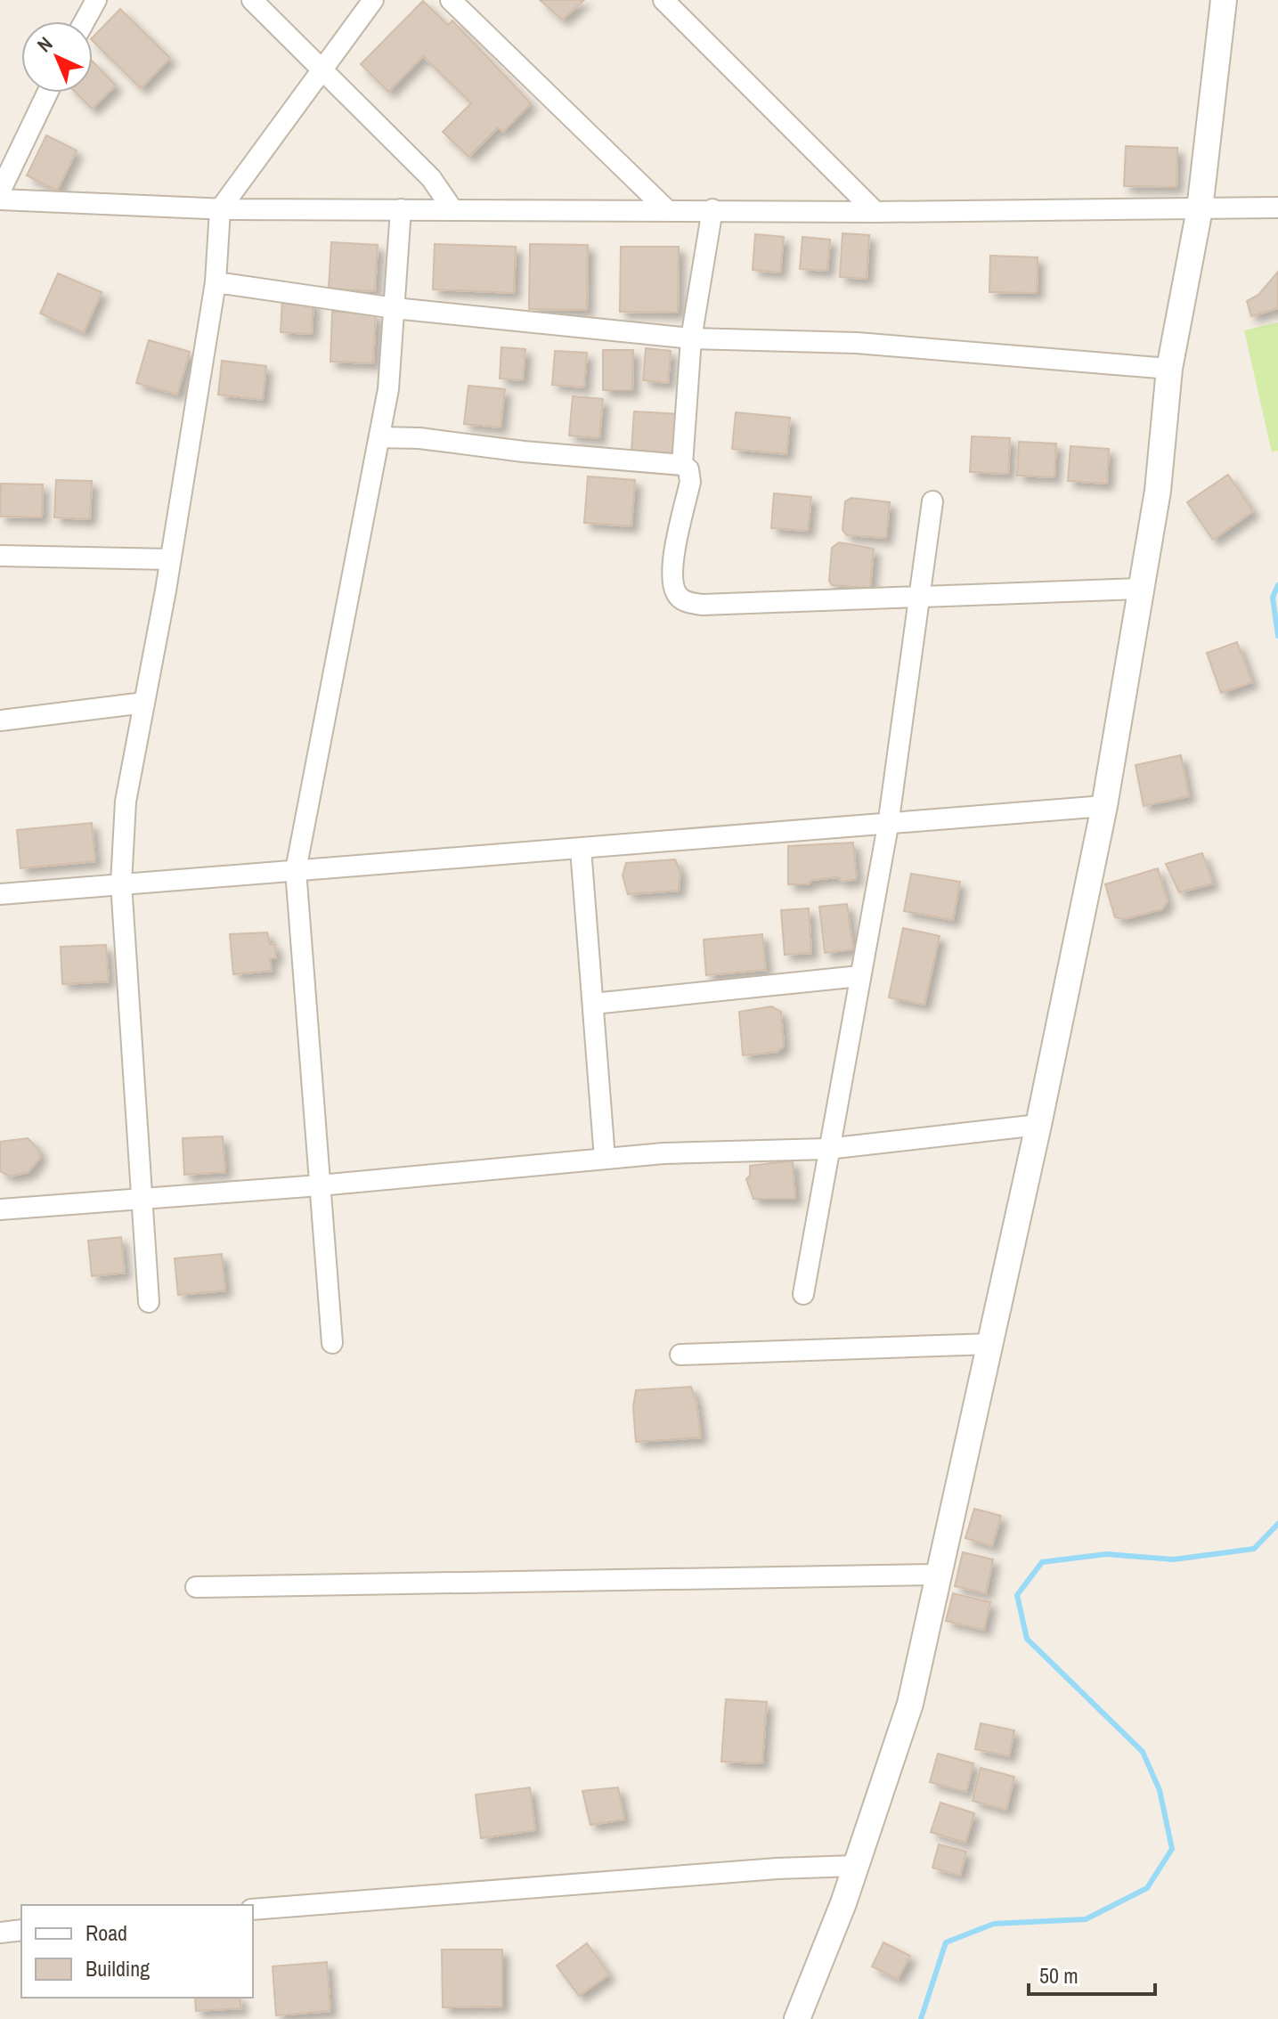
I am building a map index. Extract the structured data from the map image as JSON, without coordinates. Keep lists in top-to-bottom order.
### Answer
{
  "legend": ["Road", "Building"],
  "scale_bar": "50 m",
  "north": "top left"
}
